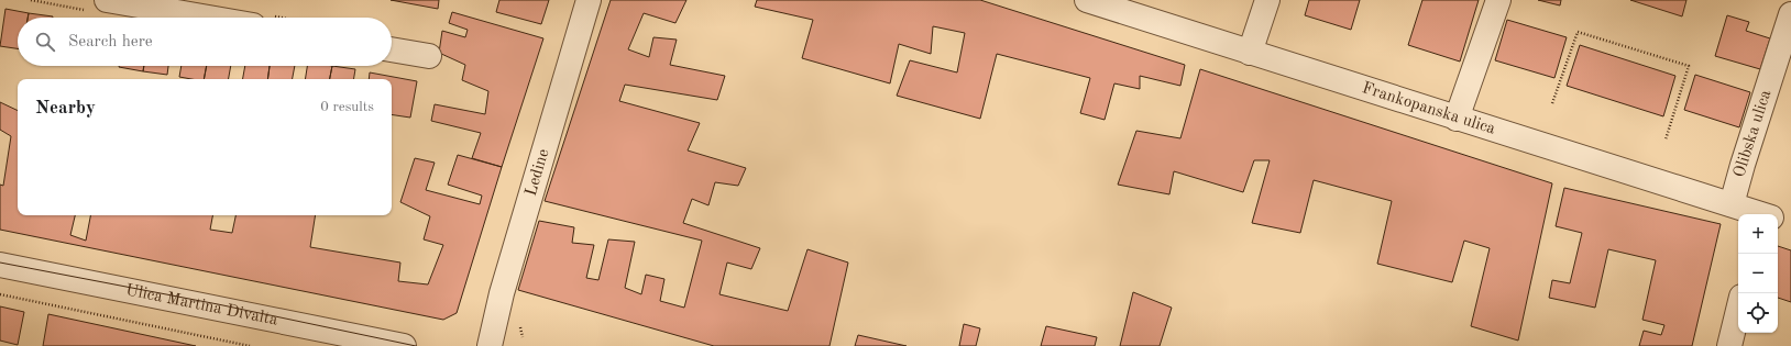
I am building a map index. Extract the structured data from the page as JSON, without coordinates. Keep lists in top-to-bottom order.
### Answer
{
  "streets": {
    "street": [
      "Frankopanska ulica",
      "Olibska ulica",
      "Ledine",
      "Ulica Martina Divalta"
    ]
  },
  "crossings": [
    ["Frankopanska ulica", "Olibska ulica"]
  ],
  "page": {
    "search": "Search here",
    "heading": ["Nearby", "0 results"],
    "map_buttons": ["+", "−"]
  }
}
